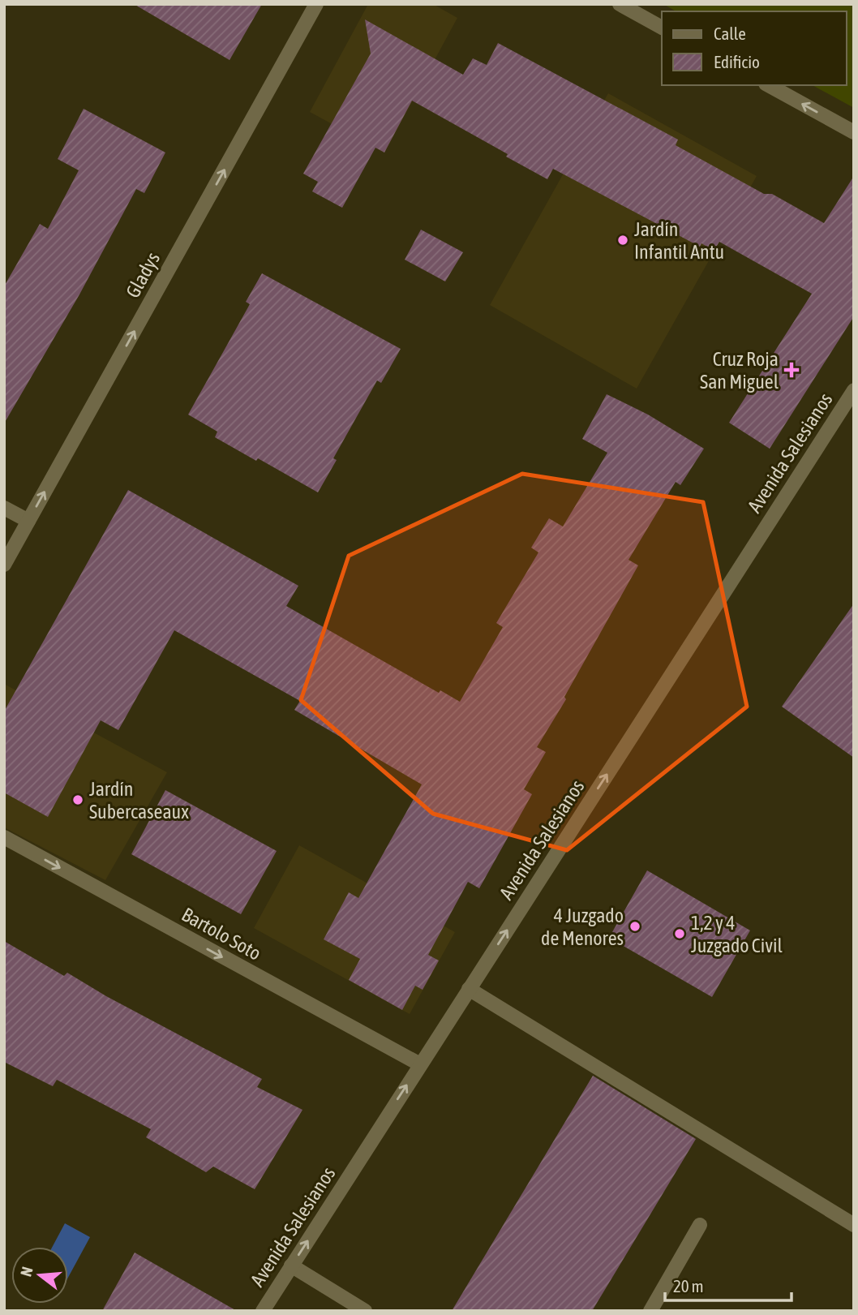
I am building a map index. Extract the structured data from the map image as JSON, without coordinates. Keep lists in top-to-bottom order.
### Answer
{
  "streets": {
    "street": ["Gladys", "Avenida Salesianos", "Bartolo Soto"]
  },
  "crossings": [
    ["Avenida Salesianos", "Bartolo Soto"]
  ],
  "one_way": ["Gladys", "Avenida Salesianos", "Bartolo Soto"],
  "places": {
    "other": [
      "Jardín Infantil Antu",
      "Jardín Subercaseaux",
      "4 Juzgado de Menores",
      "1,2 y 4 Juzgado Civil"
    ],
    "health": ["Cruz Roja San Miguel"]
  },
  "legend": ["Calle", "Edificio"],
  "scale_bar": "20 m",
  "north": "left"
}
